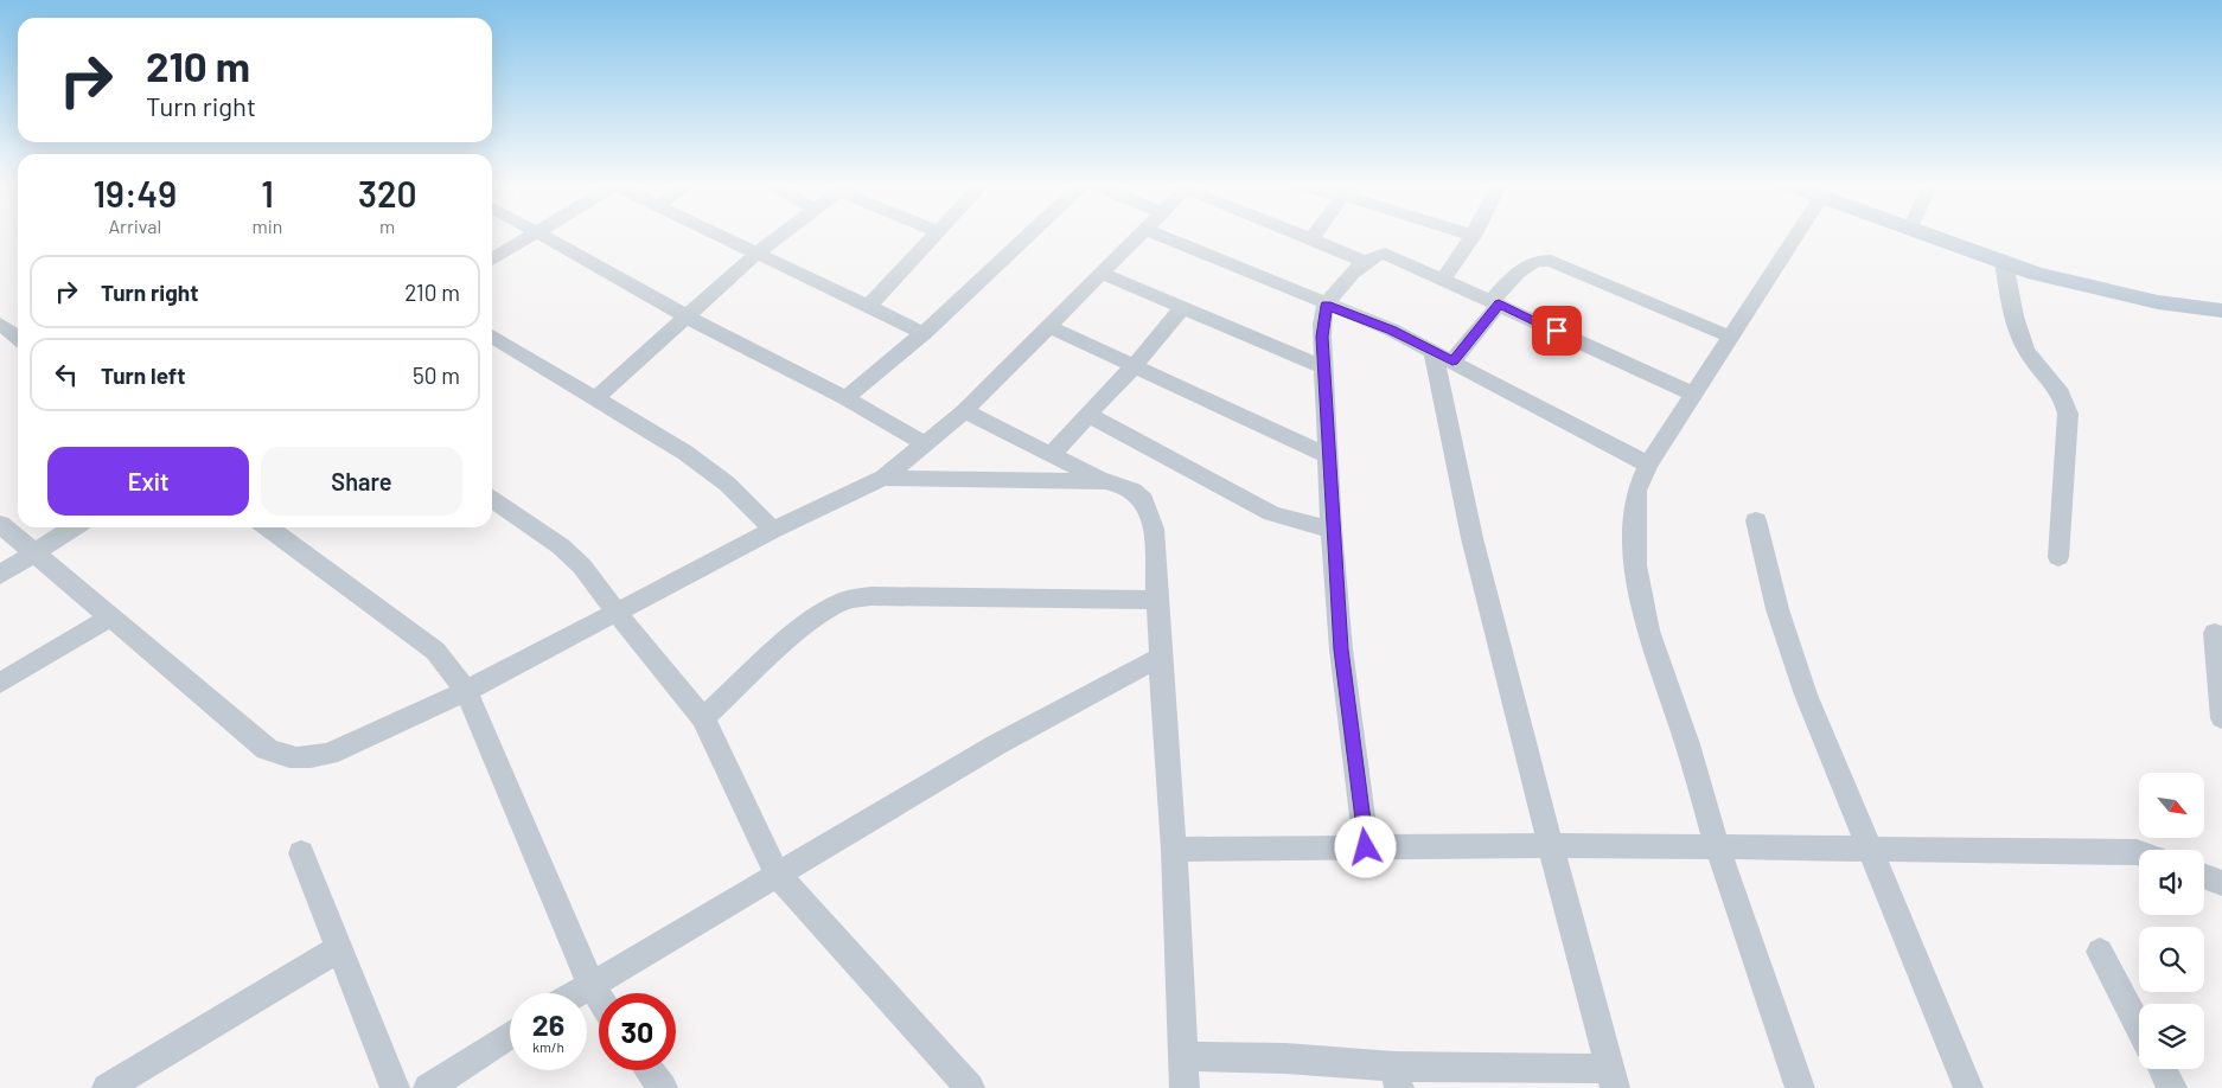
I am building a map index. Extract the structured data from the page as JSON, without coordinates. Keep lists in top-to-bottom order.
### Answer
{
  "north": "bottom right",
  "page": {
    "turn": ["210 m", "Turn right"],
    "eta": [
      "19:49",
      "Arrival",
      "1",
      "min",
      "320",
      "m"
    ],
    "list": [
      {
        "name": "Turn right",
        "value": "210 m"
      },
      {
        "name": "Turn left",
        "value": "50 m"
      }
    ],
    "buttons": ["Exit", "Share"],
    "speed": "26 km/h",
    "limit": "30"
  }
}
